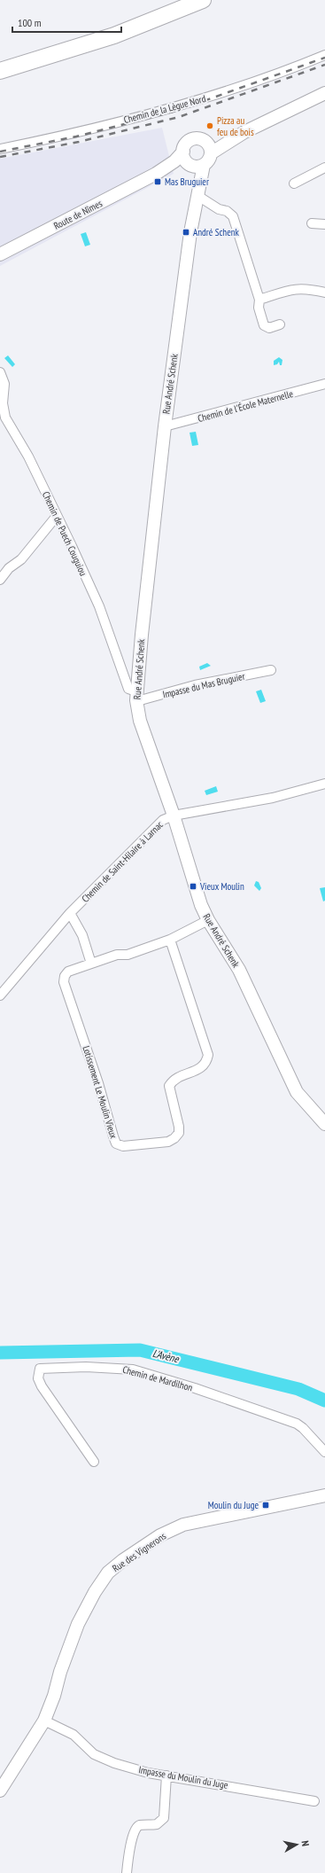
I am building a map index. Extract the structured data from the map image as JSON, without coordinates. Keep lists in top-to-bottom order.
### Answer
{
  "streets": {
    "street": [
      "Chemin de la Lègue Nord",
      "Route de Nîmes",
      "Rue André Schenk",
      "Chemin de l'École Maternelle",
      "Chemin de Puech Couguiou",
      "Impasse du Mas Bruguier",
      "Chemin de Saint-Hilaire à Larnac",
      "Lotissement Le Moulin Vieux",
      "Chemin de Mardilhon",
      "Rue des Vignerons",
      "Impasse du Moulin du Juge"
    ]
  },
  "crossings": [
    ["Route de Nîmes", "Rue André Schenk"],
    ["Rue André Schenk", "Chemin de l'École Maternelle"],
    ["Rue André Schenk", "Chemin de Puech Couguiou"],
    ["Rue André Schenk", "Impasse du Mas Bruguier"],
    ["Rue André Schenk", "Chemin de Saint-Hilaire à Larnac"],
    ["Rue André Schenk", "Lotissement Le Moulin Vieux"],
    ["Chemin de Puech Couguiou", "Impasse du Mas Bruguier"],
    ["Rue des Vignerons", "Impasse du Moulin du Juge"]
  ],
  "water": ["L'Avène"],
  "places": {
    "other": ["Pizza au feu de bois"],
    "transit": [
      "Mas Bruguier",
      "André Schenk",
      "Vieux Moulin",
      "Moulin du Juge"
    ]
  },
  "scale_bar": "100 m",
  "north": "right"
}
